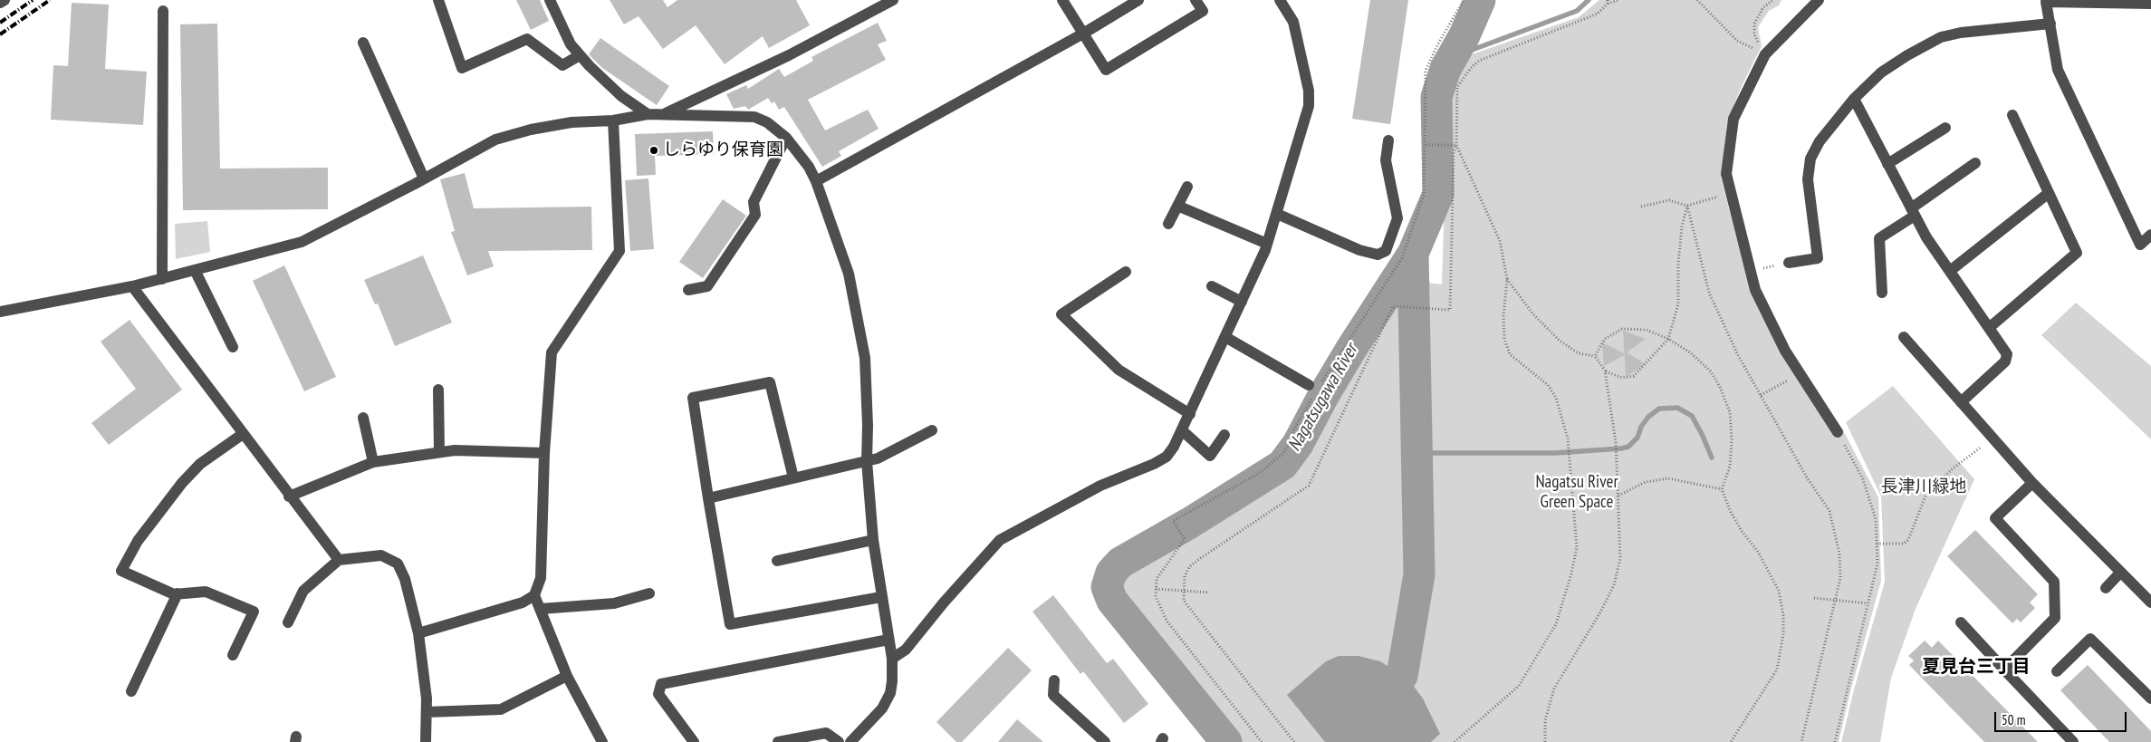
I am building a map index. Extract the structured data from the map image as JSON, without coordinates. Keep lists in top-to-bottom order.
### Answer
{
  "districts": ["夏見台三丁目"],
  "water": ["Nagatsugawa River"],
  "parks": ["Nagatsu River Green Space", "長津川緑地"],
  "places": ["しらゆり保育園"],
  "scale_bar": "50 m"
}
